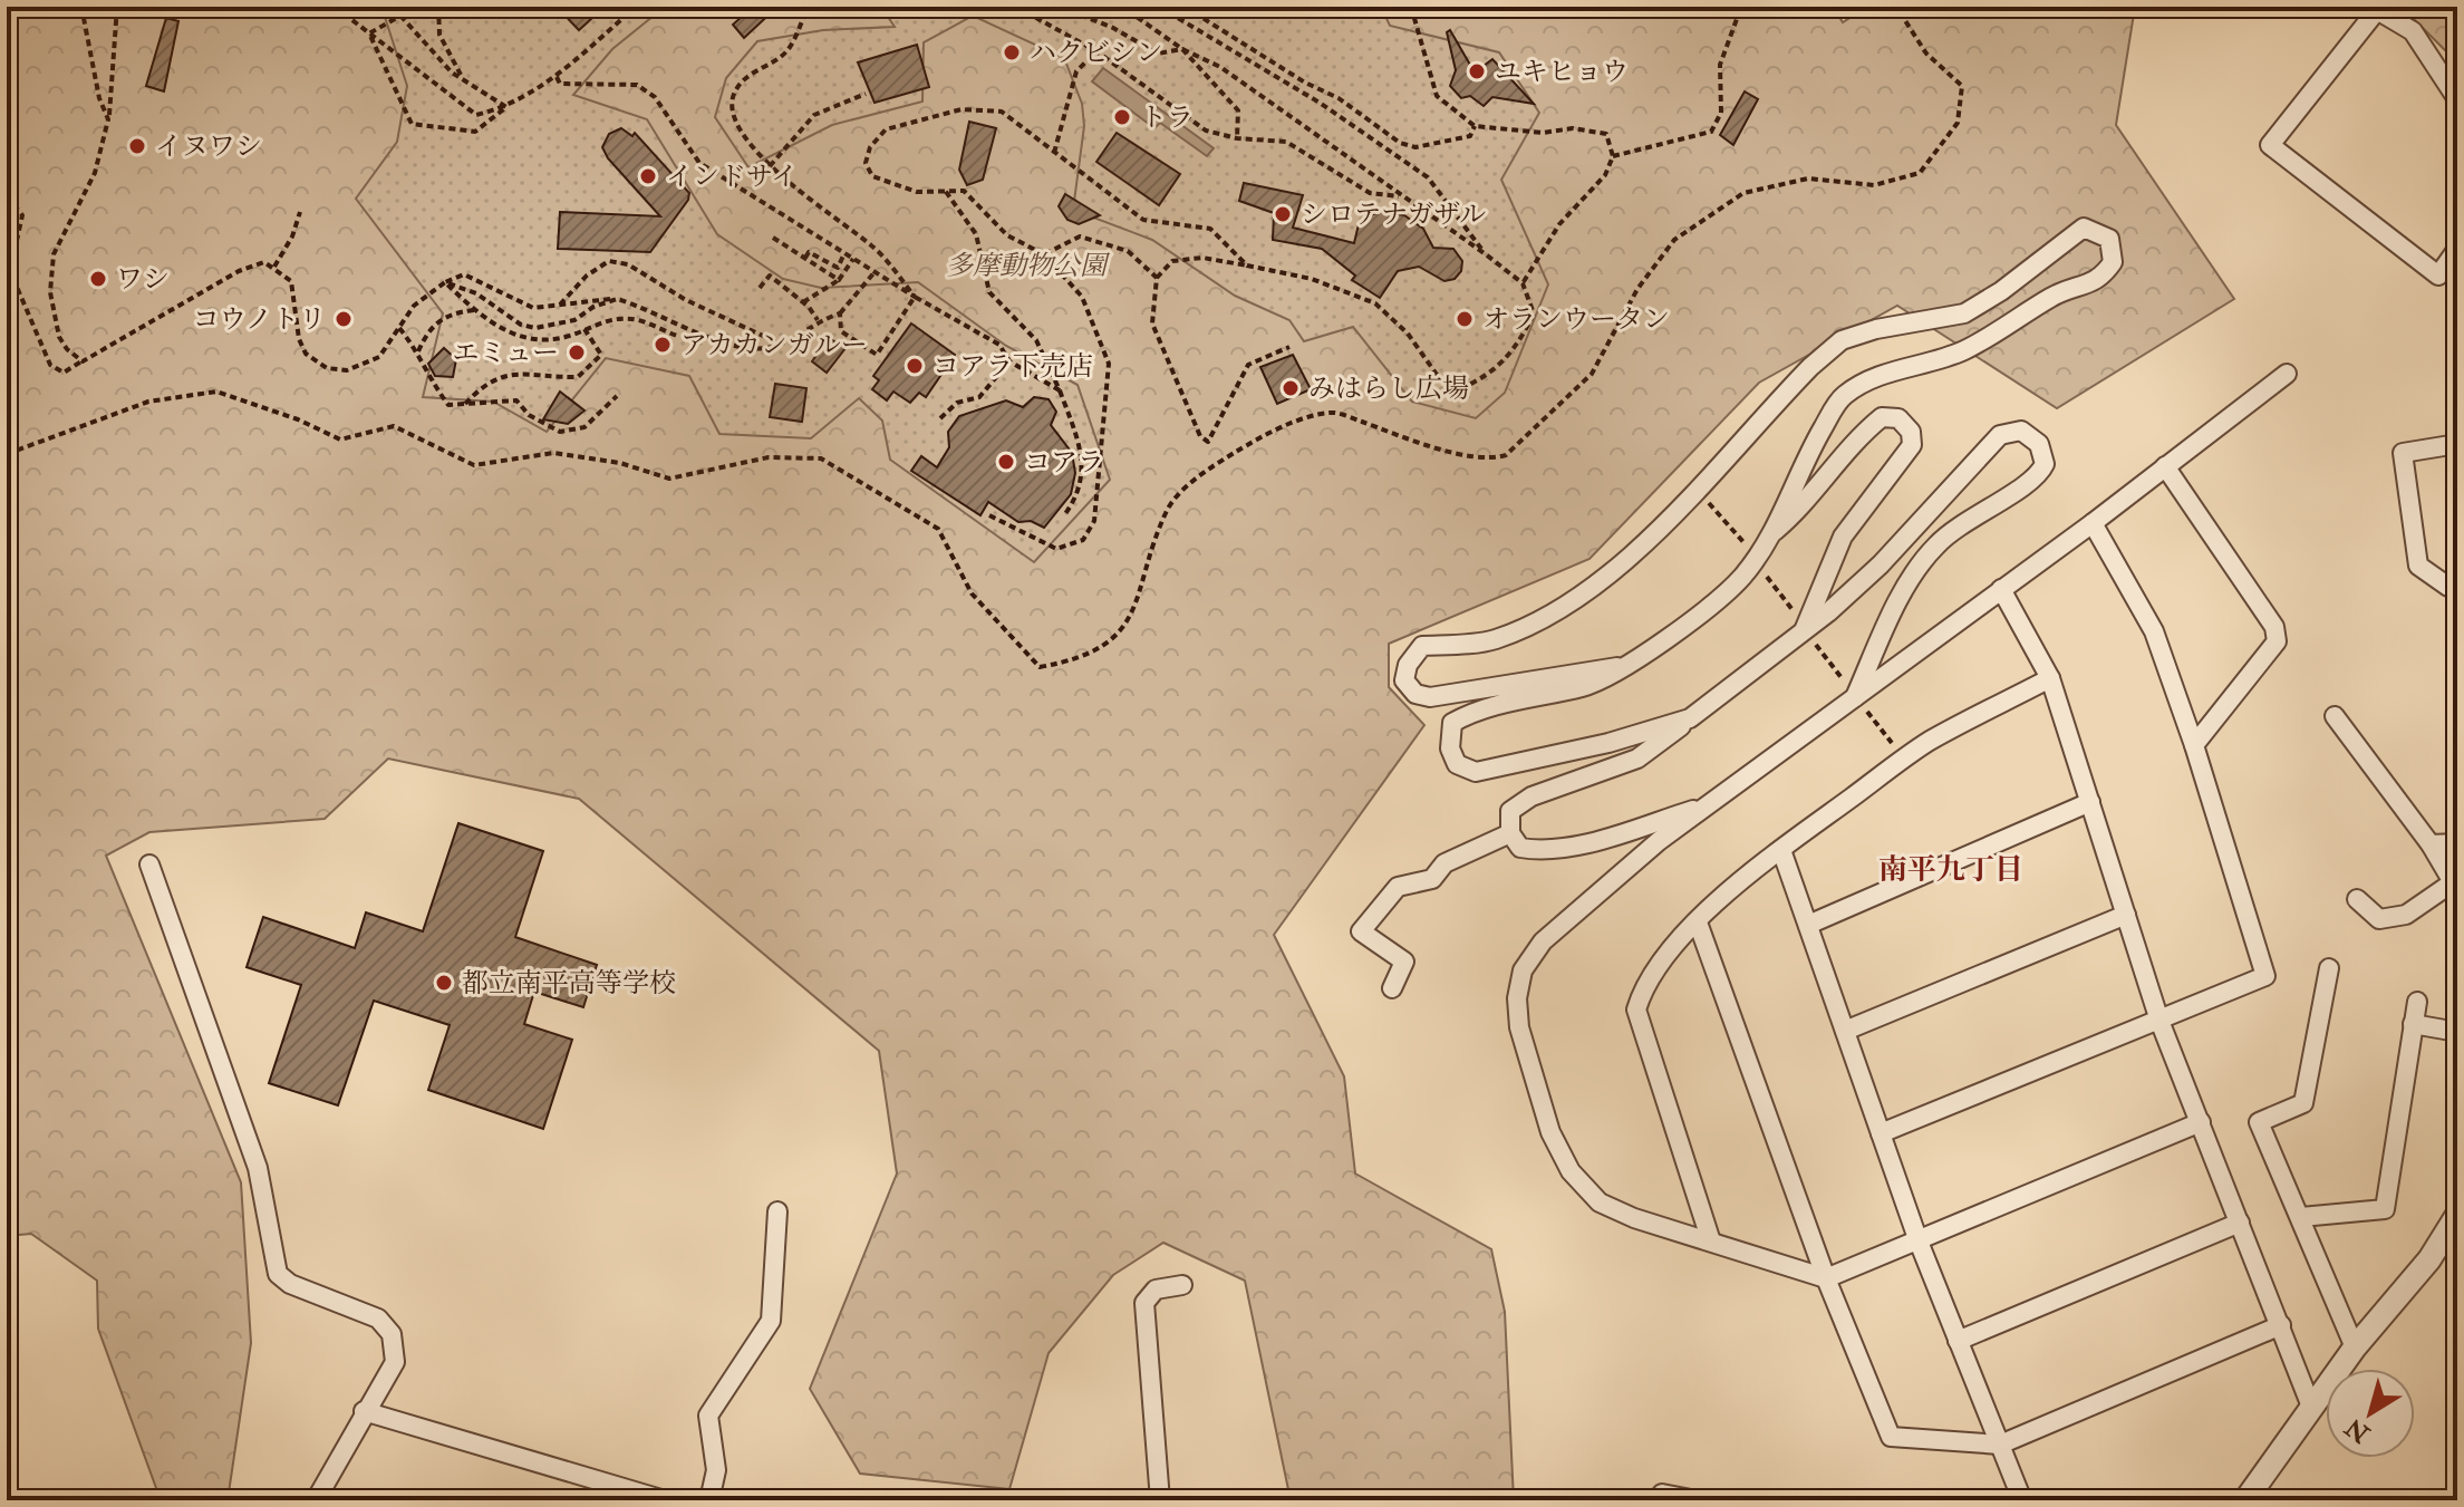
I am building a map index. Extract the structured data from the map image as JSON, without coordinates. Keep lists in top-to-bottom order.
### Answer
{
  "districts": ["南平九丁目"],
  "parks": ["多摩動物公園"],
  "places": [
    "ハクビシン",
    "ユキヒョウ",
    "トラ",
    "イヌワシ",
    "インドサイ",
    "シロテナガザル",
    "ワシ",
    "コウノトリ",
    "オランウータン",
    "アカカンガルー",
    "エミュー",
    "コアラ下売店",
    "みはらし広場",
    "コアラ",
    "都立南平高等学校"
  ],
  "north": "bottom left"
}
